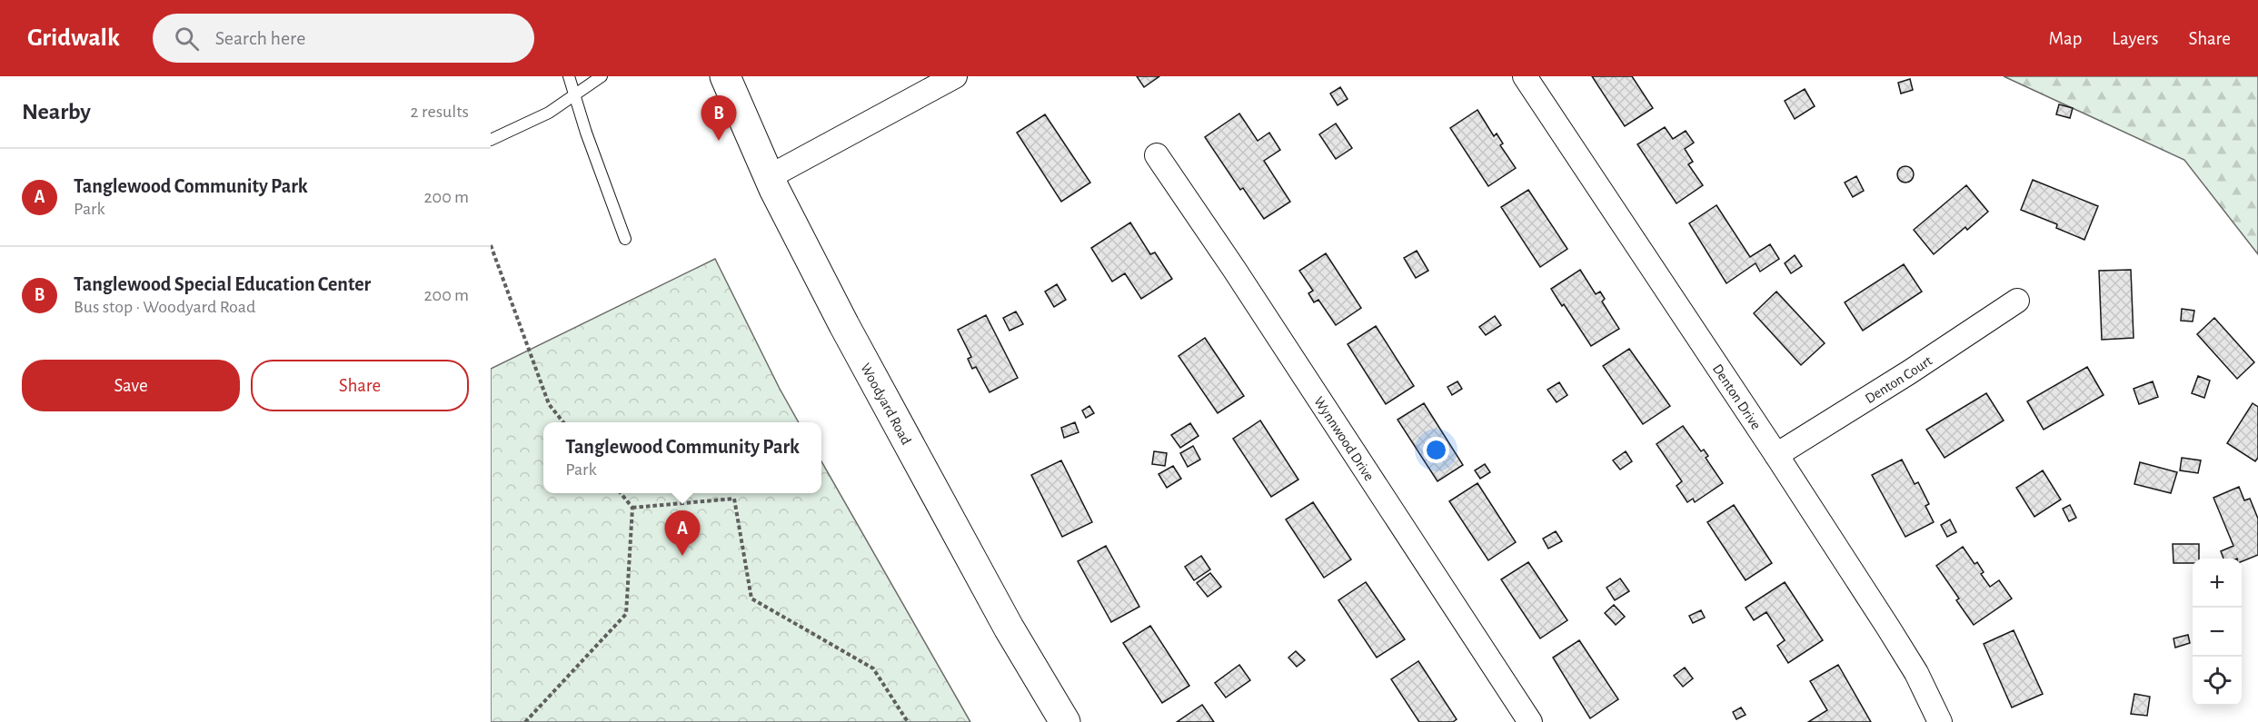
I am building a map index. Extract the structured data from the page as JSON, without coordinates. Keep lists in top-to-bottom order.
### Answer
{
  "streets": {
    "main road": ["Woodyard Road"],
    "street": ["Denton Court", "Denton Drive", "Wynnwood Drive"]
  },
  "crossings": [
    ["Denton Court", "Denton Drive"]
  ],
  "page": {
    "header": "Gridwalk",
    "search": "Search here",
    "nav": ["Map", "Layers", "Share"],
    "heading": ["Nearby", "2 results"],
    "pins": ["B", "A"],
    "list": [
      {
        "mark": "A",
        "name": "Tanglewood Community Park",
        "note": "Park",
        "value": "200 m"
      },
      {
        "mark": "B",
        "name": "Tanglewood Special Education Center",
        "note": "Bus stop · Woodyard Road",
        "value": "200 m"
      }
    ],
    "buttons": ["Save", "Share"],
    "popup": ["Tanglewood Community Park", "Park"],
    "map_buttons": ["+", "−"]
  }
}
